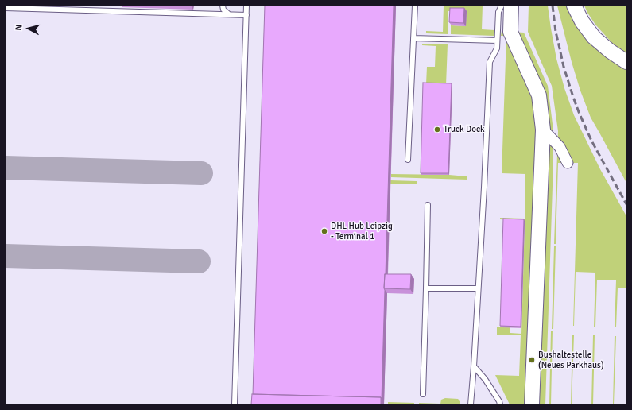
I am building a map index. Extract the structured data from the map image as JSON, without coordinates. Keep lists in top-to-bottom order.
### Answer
{
  "places": ["Truck Dock", "DHL Hub Leipzig - Terminal 1", "Bushaltestelle (Neues Parkhaus)"],
  "north": "left"
}
